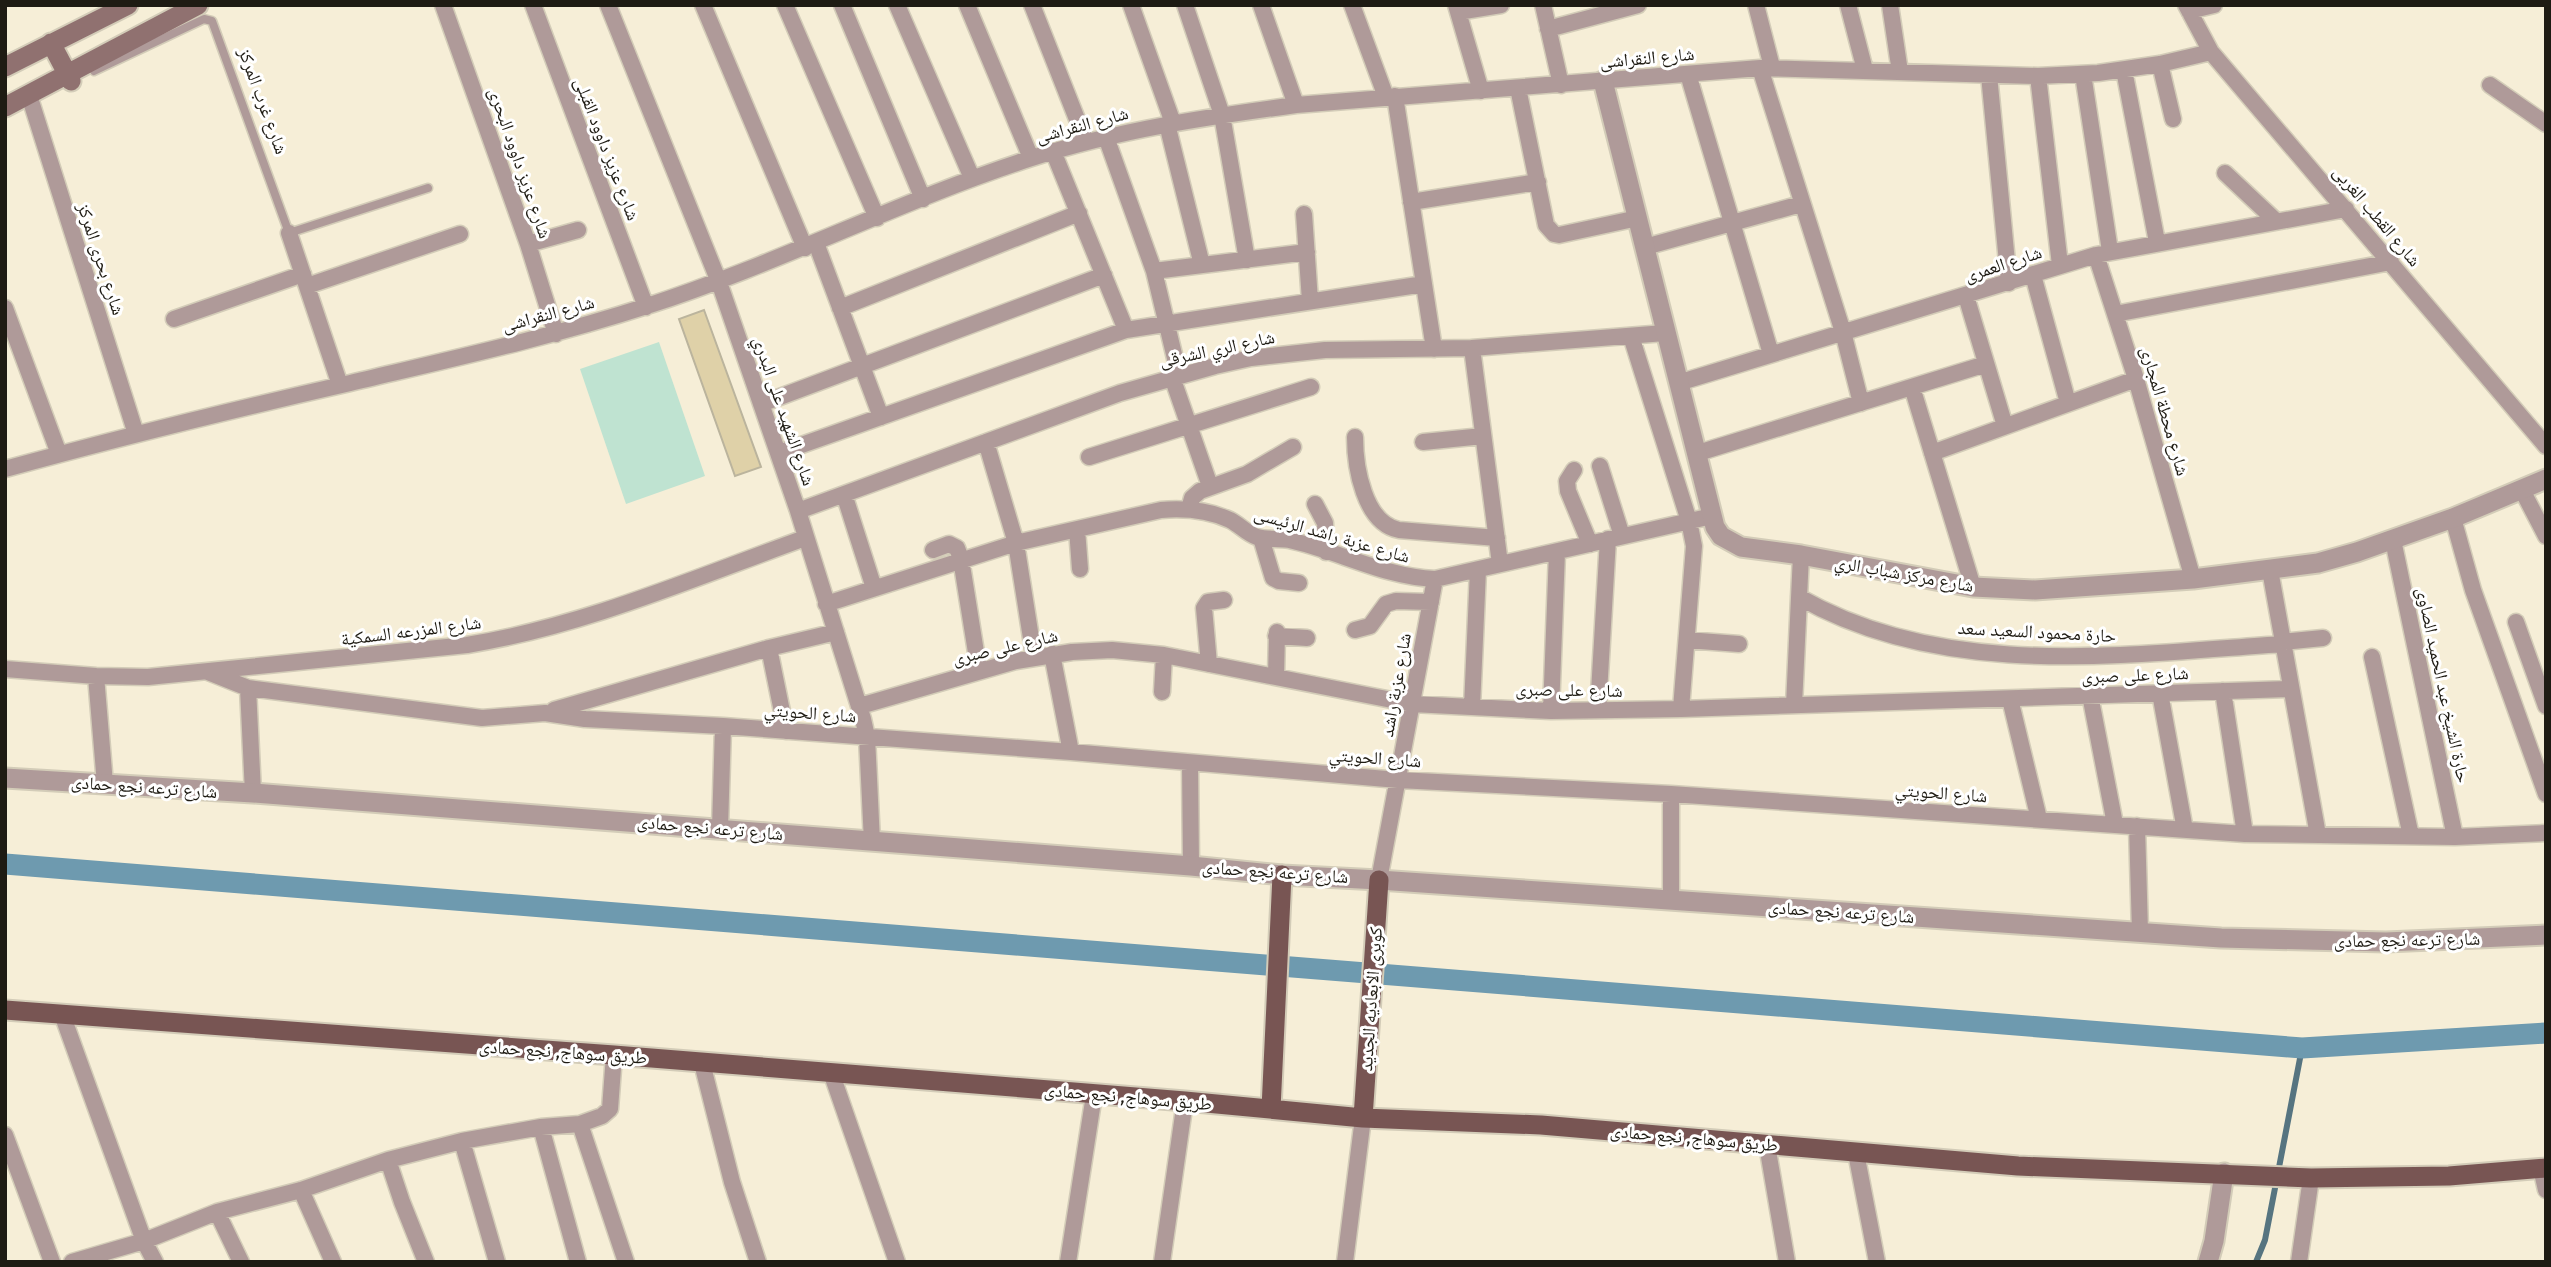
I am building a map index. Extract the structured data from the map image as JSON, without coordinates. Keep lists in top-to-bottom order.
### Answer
{
  "streets": {
    "main road": ["كوبرى الابعاديه الجديد", "طريق سوهاج, نجع حمادى"],
    "street": [
      "شارع النقراشى",
      "شارع غرب المركز",
      "شارع عزيز داوود القبلى",
      "شارع عزيز داوود البحرى",
      "شارع القطب الغربى",
      "شارع بحرى المركز",
      "شارع العمرى",
      "شارع الري الشرقى",
      "شارع الشهيد على البدري",
      "شارع محطة المجارى",
      "شارع عزبة راشد الرئيسى",
      "شارع مركز شباب الري",
      "شارع المزرعه السمكية",
      "حارة محمود السعيد سعد",
      "شارع على صبرى",
      "شارع عزبة راشد",
      "حارة الشيخ عبد الحميد الصاوى",
      "شارع الحويتي",
      "شارع ترعه نجع حمادى"
    ]
  },
  "crossings": [
    ["شارع النقراشى", "شارع غرب المركز"],
    ["شارع النقراشى", "شارع عزيز داوود القبلى"],
    ["شارع النقراشى", "شارع عزيز داوود البحرى"],
    ["شارع النقراشى", "شارع القطب الغربى"],
    ["شارع النقراشى", "شارع بحرى المركز"],
    ["شارع النقراشى", "شارع الشهيد على البدري"],
    ["شارع النقراشى", "شارع محطة المجارى"],
    ["شارع النقراشى", "شارع مركز شباب الري"],
    ["شارع القطب الغربى", "شارع العمرى"],
    ["شارع العمرى", "شارع محطة المجارى"],
    ["شارع العمرى", "شارع مركز شباب الري"],
    ["شارع الري الشرقى", "شارع الشهيد على البدري"],
    ["شارع الري الشرقى", "شارع مركز شباب الري"],
    ["شارع الشهيد على البدري", "شارع عزبة راشد الرئيسى"],
    ["شارع الشهيد على البدري", "شارع المزرعه السمكية"],
    ["شارع الشهيد على البدري", "شارع على صبرى"],
    ["شارع الشهيد على البدري", "شارع الحويتي"],
    ["شارع الشهيد على البدري", "شارع ترعه نجع حمادى"],
    ["شارع محطة المجارى", "شارع مركز شباب الري"],
    ["شارع عزبة راشد الرئيسى", "شارع مركز شباب الري"],
    ["شارع عزبة راشد الرئيسى", "شارع عزبة راشد"],
    ["شارع مركز شباب الري", "حارة الشيخ عبد الحميد الصاوى"],
    ["شارع المزرعه السمكية", "شارع الحويتي"],
    ["شارع على صبرى", "شارع عزبة راشد"],
    ["شارع عزبة راشد", "شارع الحويتي"],
    ["شارع عزبة راشد", "شارع ترعه نجع حمادى"],
    ["شارع عزبة راشد", "كوبرى الابعاديه الجديد"],
    ["حارة الشيخ عبد الحميد الصاوى", "شارع الحويتي"],
    ["شارع ترعه نجع حمادى", "كوبرى الابعاديه الجديد"],
    ["كوبرى الابعاديه الجديد", "طريق سوهاج, نجع حمادى"]
  ]
}
